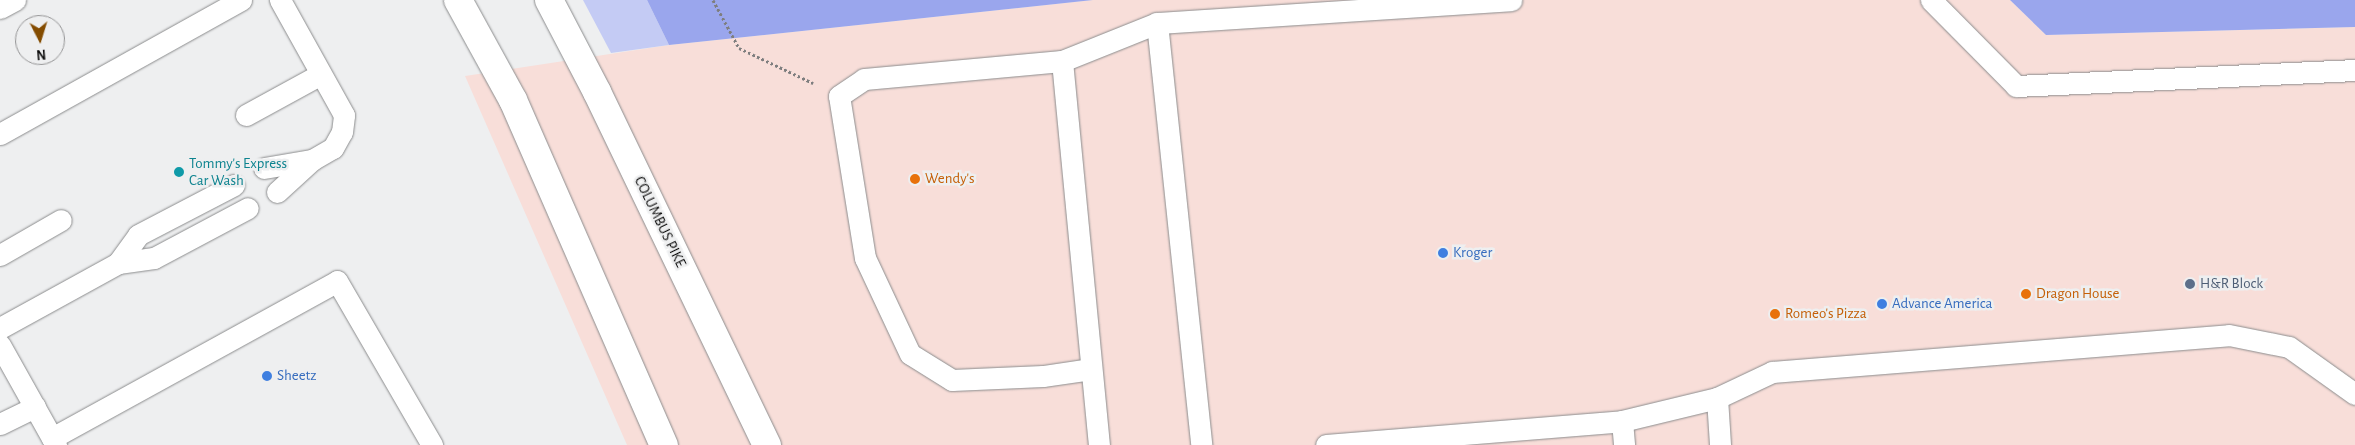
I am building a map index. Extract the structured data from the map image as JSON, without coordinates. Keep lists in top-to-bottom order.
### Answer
{
  "streets": {
    "highway": ["COLUMBUS PIKE"]
  },
  "places": [
    "Tommy's Express Car Wash",
    "Wendy's",
    "Kroger",
    "H&R Block",
    "Dragon House",
    "Advance America",
    "Romeo's Pizza",
    "Sheetz"
  ],
  "north": "bottom"
}
